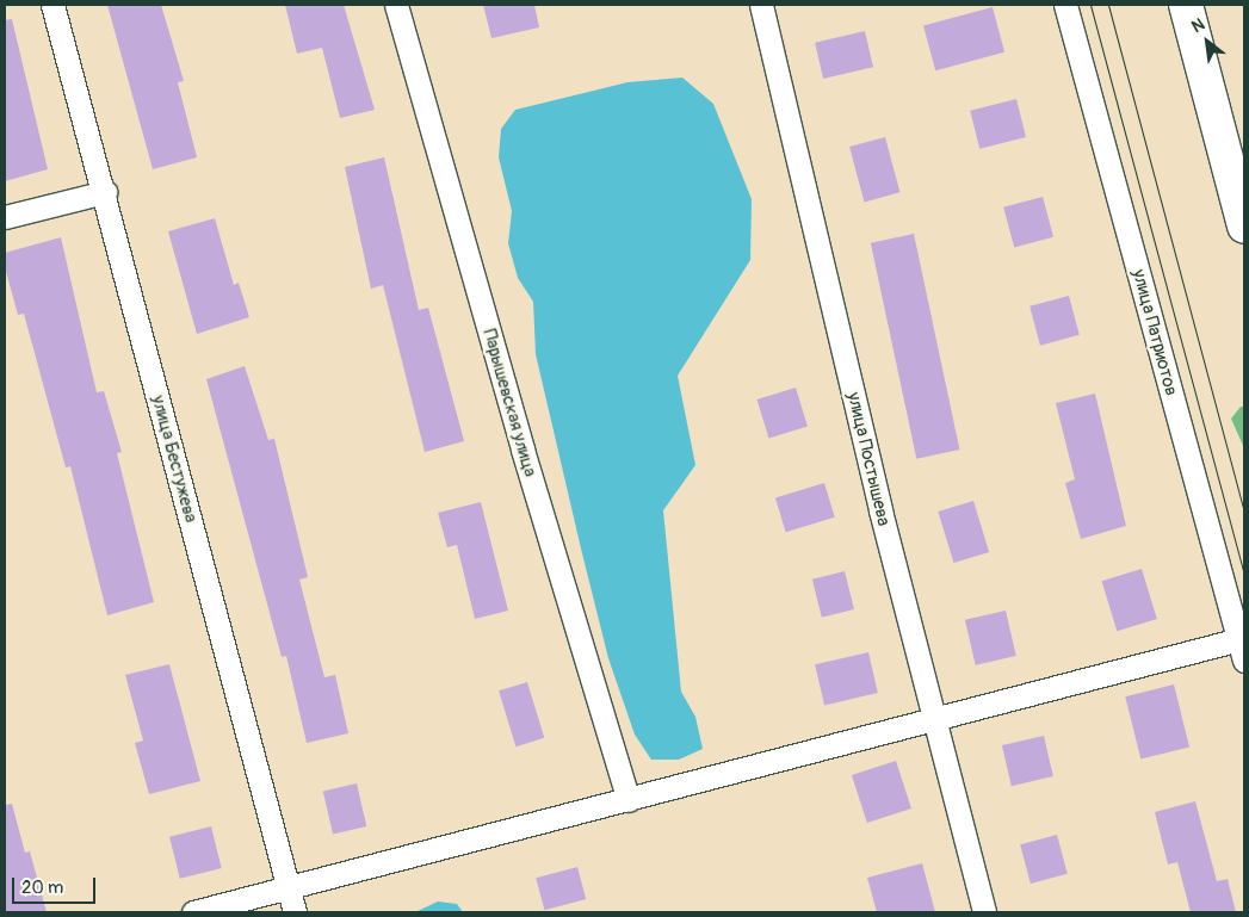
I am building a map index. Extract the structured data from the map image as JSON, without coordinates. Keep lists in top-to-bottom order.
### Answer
{
  "streets": {
    "street": [
      "улица Патриотов",
      "Парышевская улица",
      "улица Бестужева",
      "улица Постышева"
    ]
  },
  "scale_bar": "20 m",
  "north": "top left"
}
